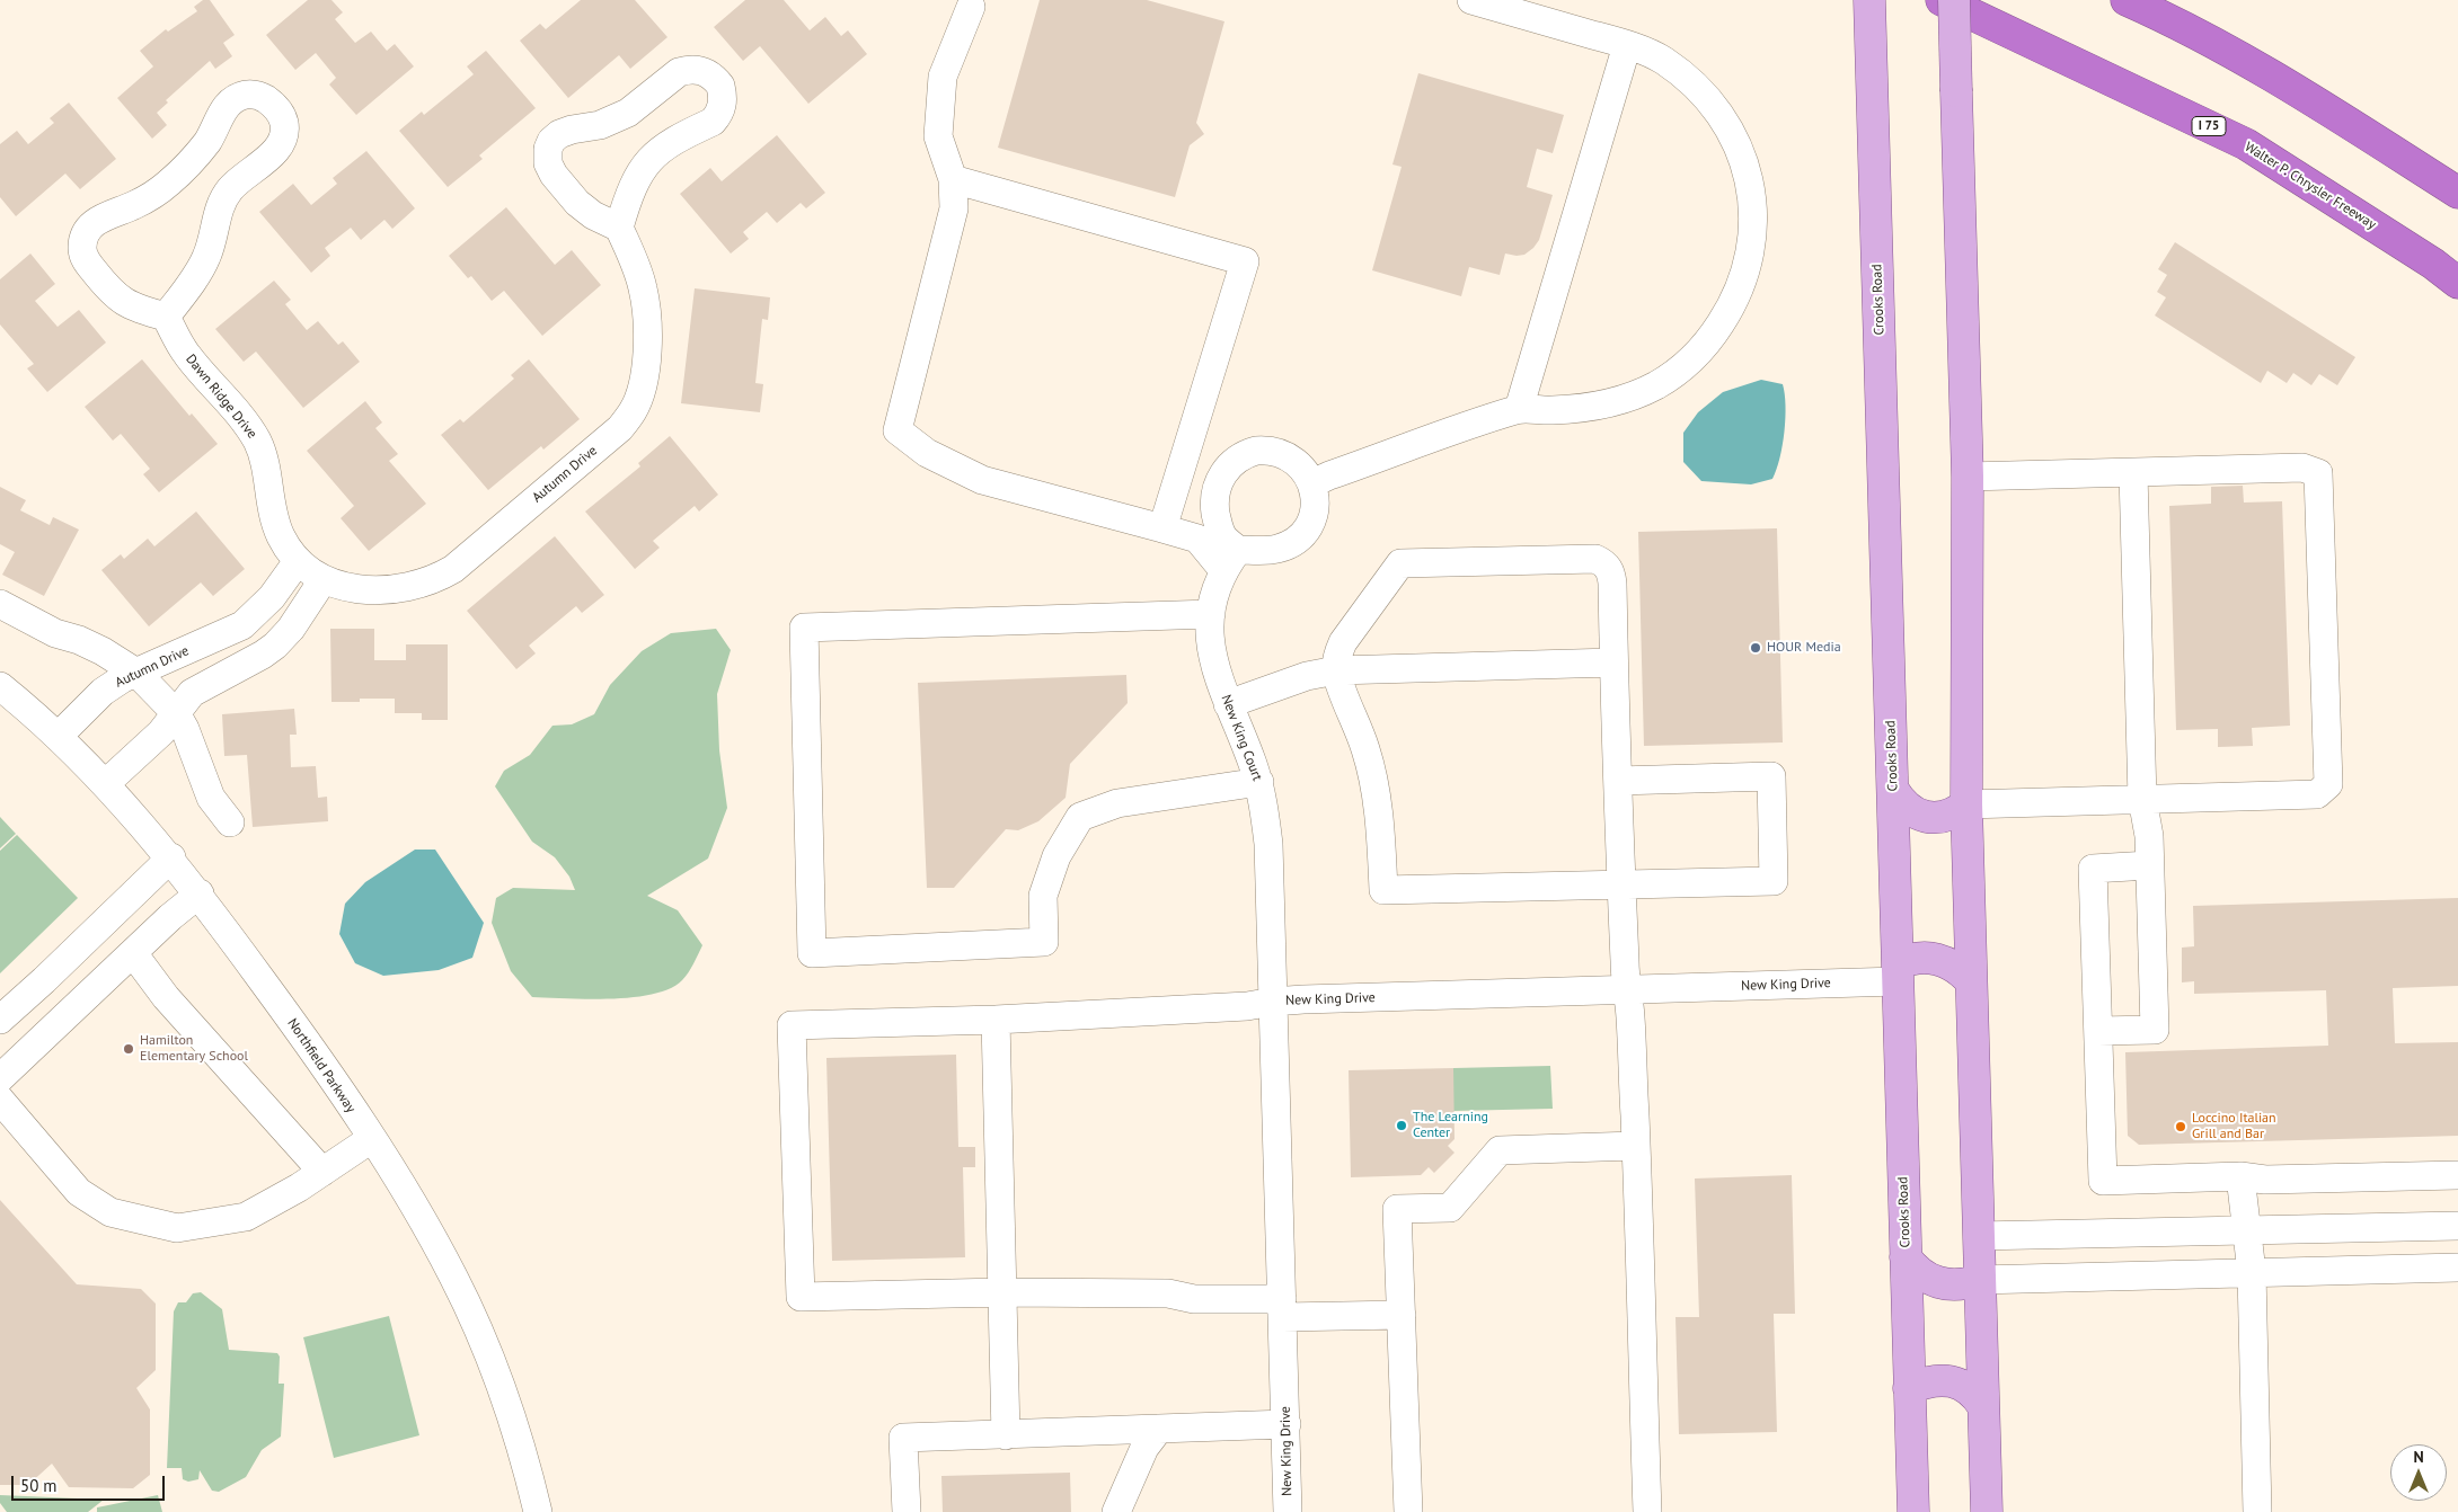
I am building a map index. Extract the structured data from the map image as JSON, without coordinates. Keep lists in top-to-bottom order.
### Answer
{
  "streets": {
    "highway": ["I 75", "Walter P. Chrysler Freeway"],
    "main road": ["Crooks Road"],
    "street": [
      "Dawn Ridge Drive",
      "Autumn Drive",
      "New King Court",
      "New King Drive",
      "Northfield Parkway"
    ]
  },
  "crossings": [
    ["Crooks Road", "New King Drive"],
    ["Dawn Ridge Drive", "Autumn Drive"],
    ["Autumn Drive", "Northfield Parkway"],
    ["New King Court", "New King Drive"]
  ],
  "places": [
    "HOUR Media",
    "Hamilton Elementary School",
    "The Learning Center",
    "Loccino Italian Grill and Bar"
  ],
  "scale_bar": "50 m",
  "north": "top"
}
